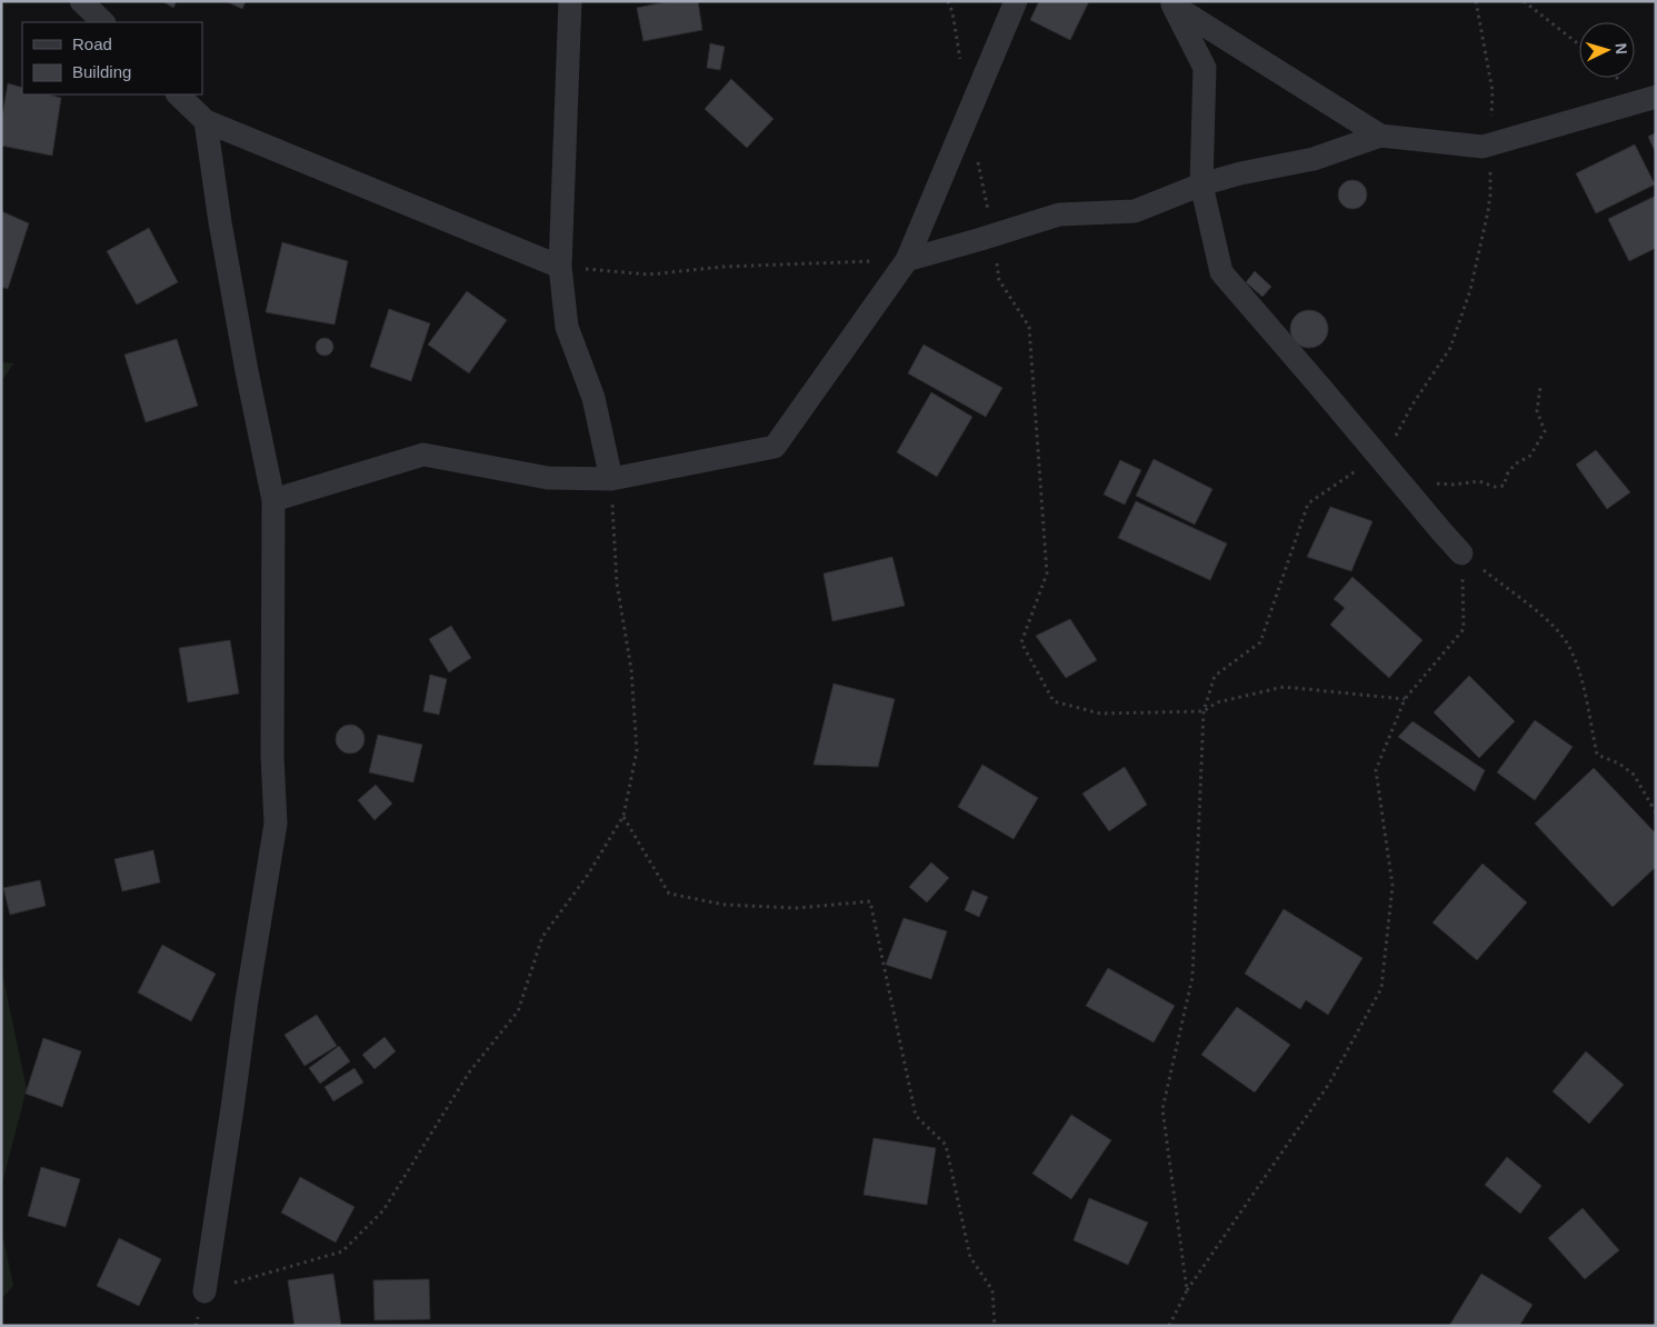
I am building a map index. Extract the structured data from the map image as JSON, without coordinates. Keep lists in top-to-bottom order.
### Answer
{
  "legend": ["Road", "Building"],
  "north": "right"
}
